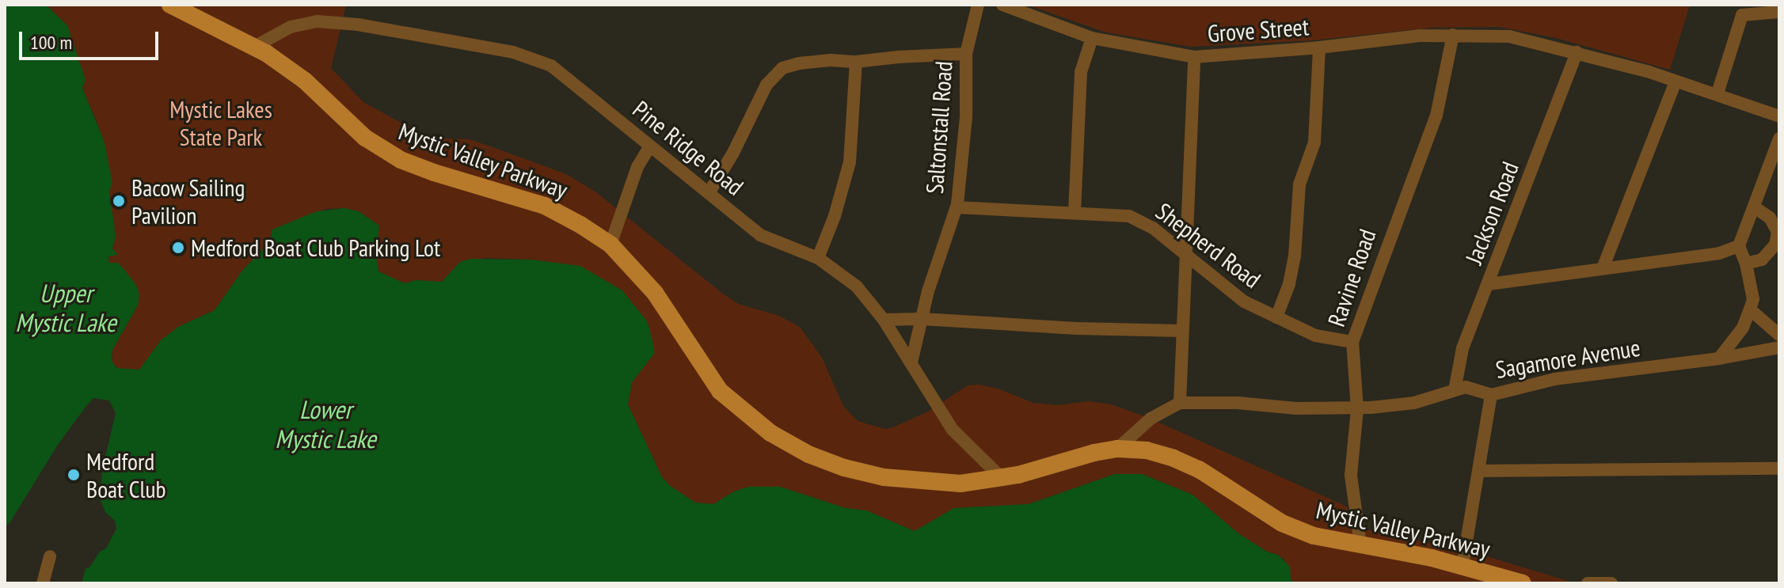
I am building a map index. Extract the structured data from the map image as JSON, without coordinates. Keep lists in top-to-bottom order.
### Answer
{
  "streets": {
    "main road": ["Mystic Valley Parkway"],
    "street": [
      "Grove Street",
      "Saltonstall Road",
      "Pine Ridge Road",
      "Jackson Road",
      "Shepherd Road",
      "Ravine Road",
      "Sagamore Avenue"
    ]
  },
  "crossings": [
    ["Grove Street", "Jackson Road"],
    ["Grove Street", "Ravine Road"],
    ["Saltonstall Road", "Pine Ridge Road"],
    ["Saltonstall Road", "Shepherd Road"],
    ["Pine Ridge Road", "Mystic Valley Parkway"],
    ["Mystic Valley Parkway", "Ravine Road"],
    ["Mystic Valley Parkway", "Sagamore Avenue"],
    ["Jackson Road", "Sagamore Avenue"],
    ["Shepherd Road", "Ravine Road"],
    ["Ravine Road", "Sagamore Avenue"]
  ],
  "water": ["Upper Mystic Lake", "Lower Mystic Lake"],
  "parks": ["Mystic Lakes State Park"],
  "places": ["Bacow Sailing Pavilion", "Medford Boat Club Parking Lot", "Medford Boat Club"],
  "scale_bar": "100 m"
}
